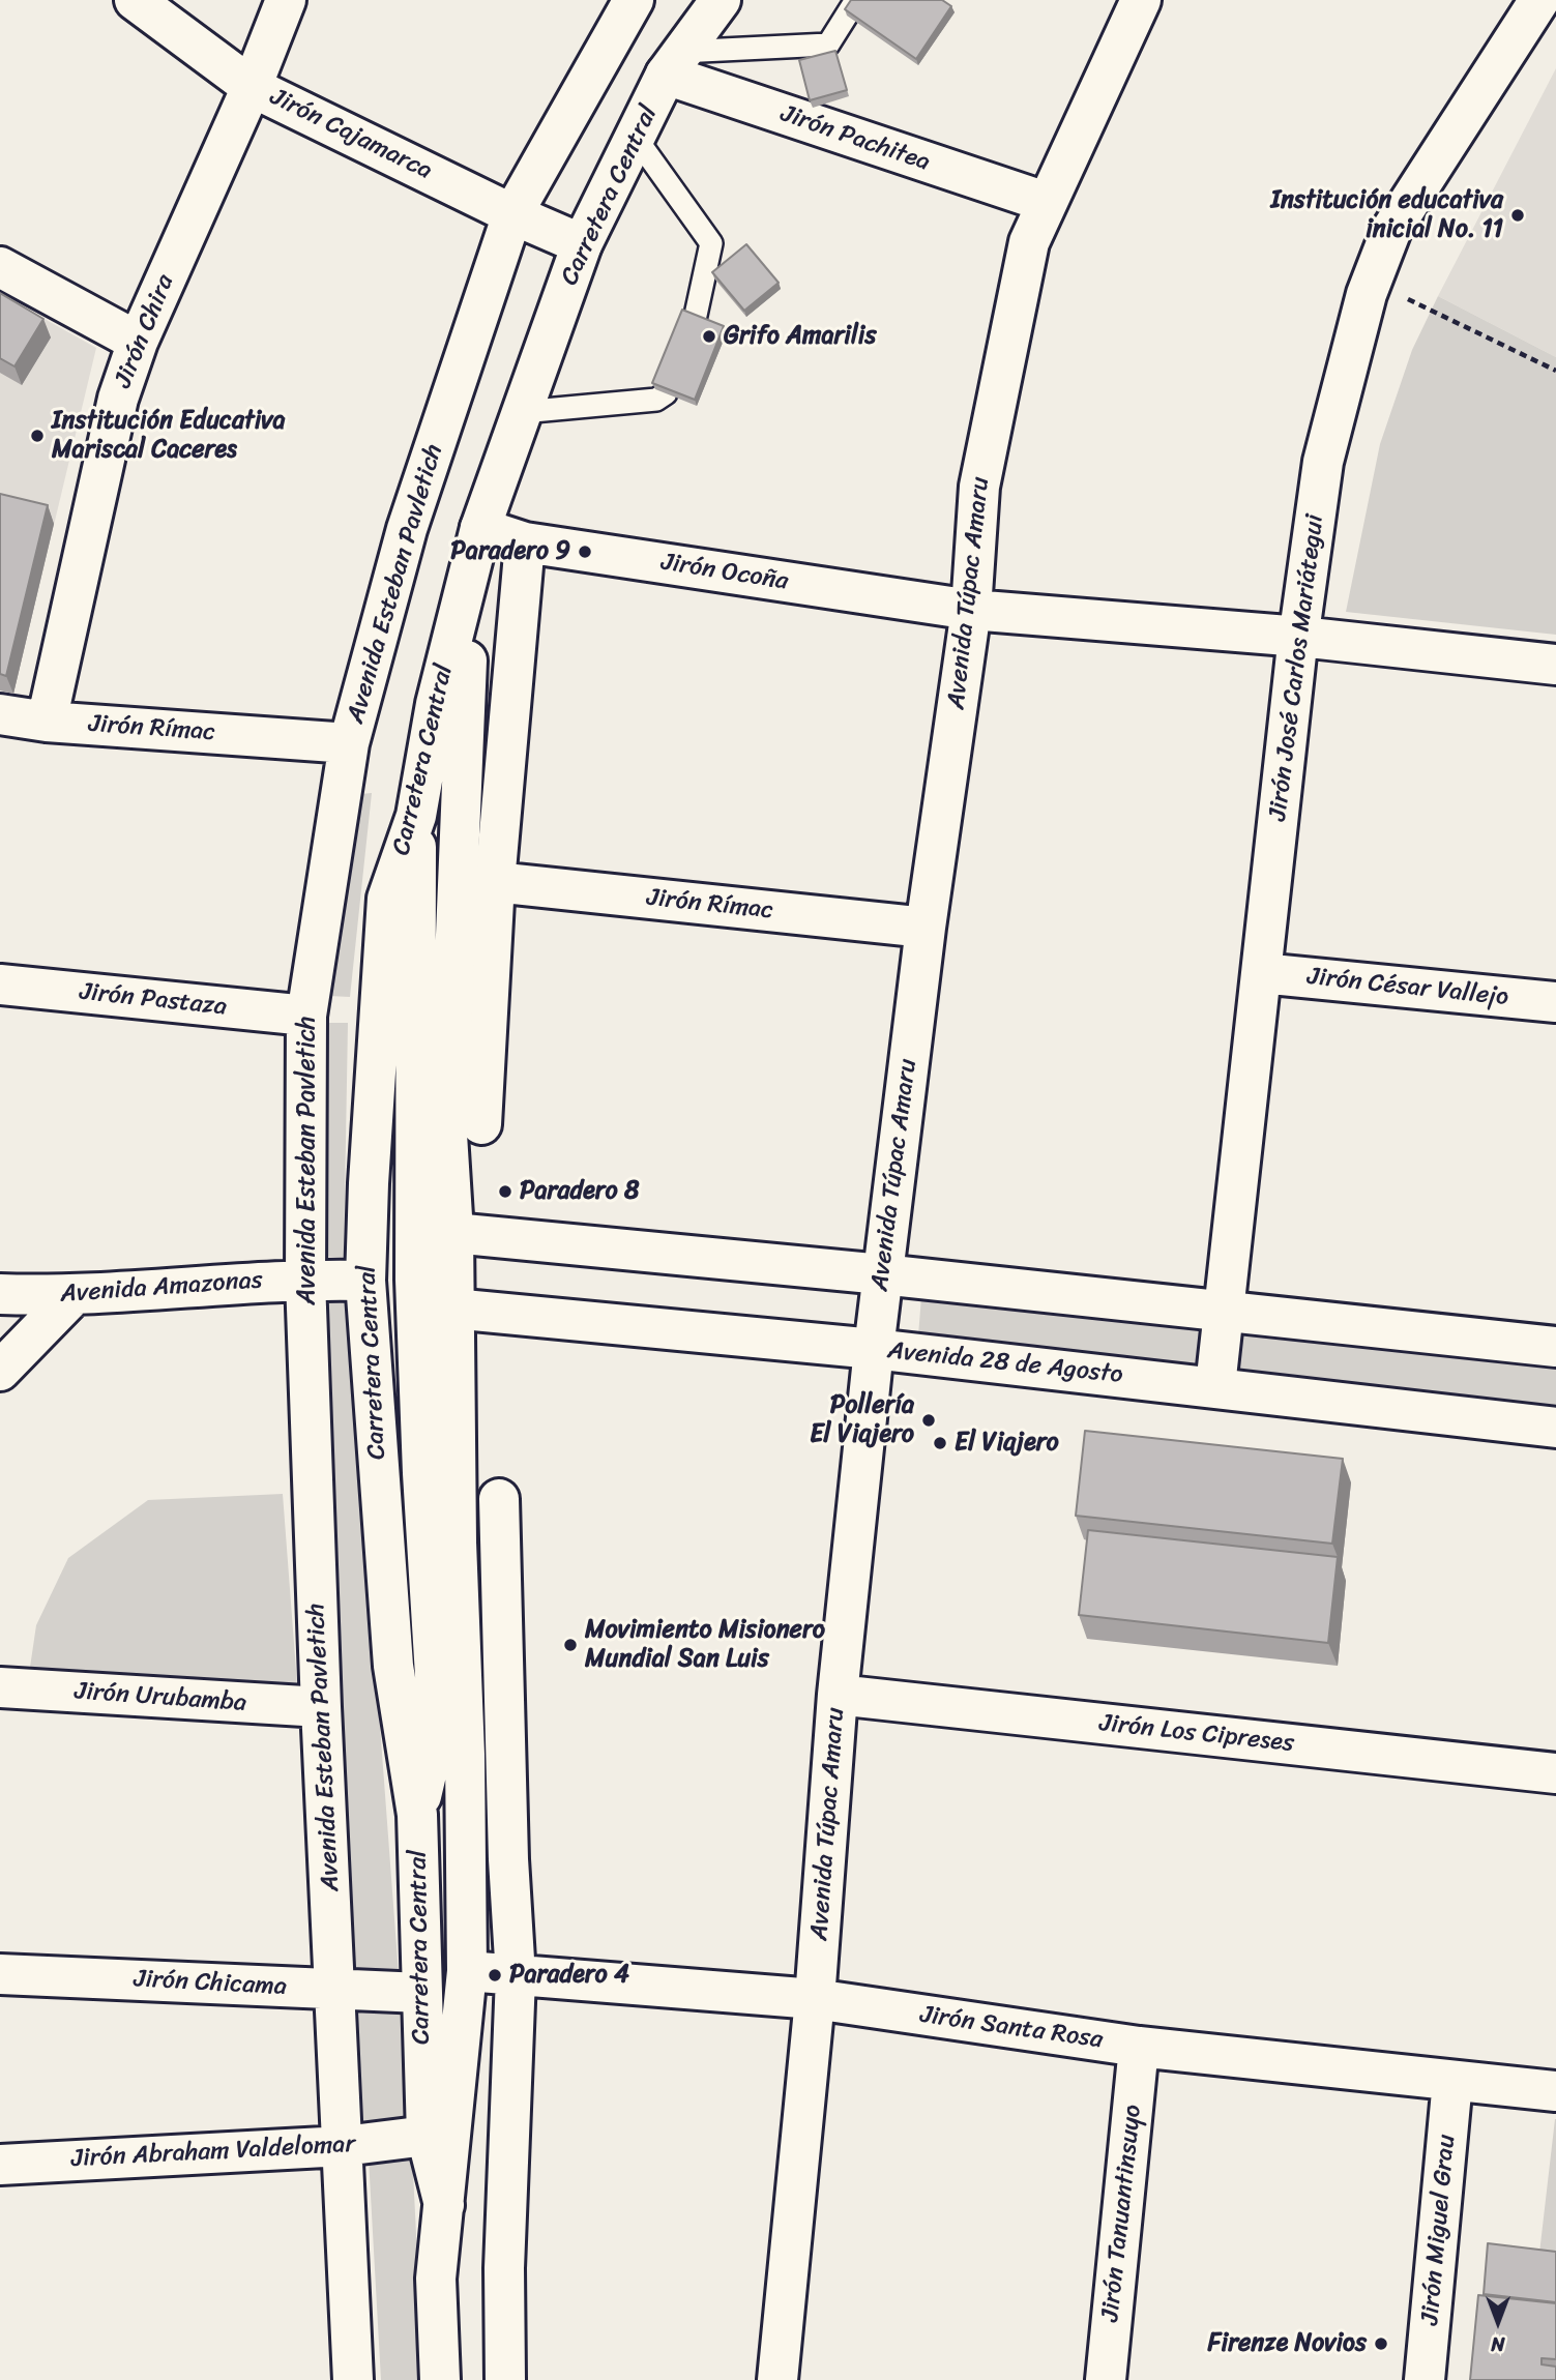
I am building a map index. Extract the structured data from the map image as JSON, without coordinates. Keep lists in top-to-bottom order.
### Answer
{
  "streets": {
    "main road": [
      "Jirón Cajamarca",
      "Jirón Pachitea",
      "Carretera Central",
      "Jirón Chira",
      "Jirón Ocoña",
      "Avenida Esteban Pavletich",
      "Avenida Túpac Amaru",
      "Jirón José Carlos Mariátegui",
      "Jirón Rímac",
      "Jirón César Vallejo",
      "Jirón Pastaza",
      "Avenida Amazonas",
      "Avenida 28 de Agosto",
      "Jirón Urubamba",
      "Jirón Los Cipreses",
      "Jirón Chicama",
      "Jirón Santa Rosa",
      "Jirón Abraham Valdelomar",
      "Jirón Tanuantinsuyo",
      "Jirón Miguel Grau"
    ]
  },
  "crossings": [
    ["Jirón Cajamarca", "Carretera Central"],
    ["Jirón Cajamarca", "Jirón Chira"],
    ["Jirón Cajamarca", "Avenida Esteban Pavletich"],
    ["Jirón Pachitea", "Carretera Central"],
    ["Jirón Pachitea", "Avenida Túpac Amaru"],
    ["Carretera Central", "Jirón Ocoña"],
    ["Carretera Central", "Avenida Amazonas"],
    ["Carretera Central", "Avenida 28 de Agosto"],
    ["Carretera Central", "Jirón Chicama"],
    ["Carretera Central", "Jirón Santa Rosa"],
    ["Carretera Central", "Jirón Abraham Valdelomar"],
    ["Jirón Chira", "Jirón Rímac"],
    ["Jirón Ocoña", "Avenida Túpac Amaru"],
    ["Jirón Ocoña", "Jirón José Carlos Mariátegui"],
    ["Avenida Esteban Pavletich", "Jirón Rímac"],
    ["Avenida Esteban Pavletich", "Jirón Pastaza"],
    ["Avenida Esteban Pavletich", "Avenida Amazonas"],
    ["Avenida Esteban Pavletich", "Jirón Urubamba"],
    ["Avenida Esteban Pavletich", "Jirón Chicama"],
    ["Avenida Esteban Pavletich", "Jirón Abraham Valdelomar"],
    ["Avenida Túpac Amaru", "Jirón Rímac"],
    ["Avenida Túpac Amaru", "Avenida 28 de Agosto"],
    ["Avenida Túpac Amaru", "Jirón Los Cipreses"],
    ["Avenida Túpac Amaru", "Jirón Santa Rosa"],
    ["Jirón José Carlos Mariátegui", "Jirón César Vallejo"],
    ["Jirón José Carlos Mariátegui", "Avenida 28 de Agosto"],
    ["Jirón Santa Rosa", "Jirón Tanuantinsuyo"],
    ["Jirón Santa Rosa", "Jirón Miguel Grau"]
  ],
  "places": [
    "Institución educativa inicial No. 11",
    "Grifo Amarilis",
    "Institución Educativa Mariscal Caceres",
    "Paradero 9",
    "Paradero 8",
    "Pollería El Viajero",
    "El Viajero",
    "Movimiento Misionero Mundial San Luis",
    "Paradero 4",
    "Firenze Novios"
  ],
  "north": "bottom"
}
